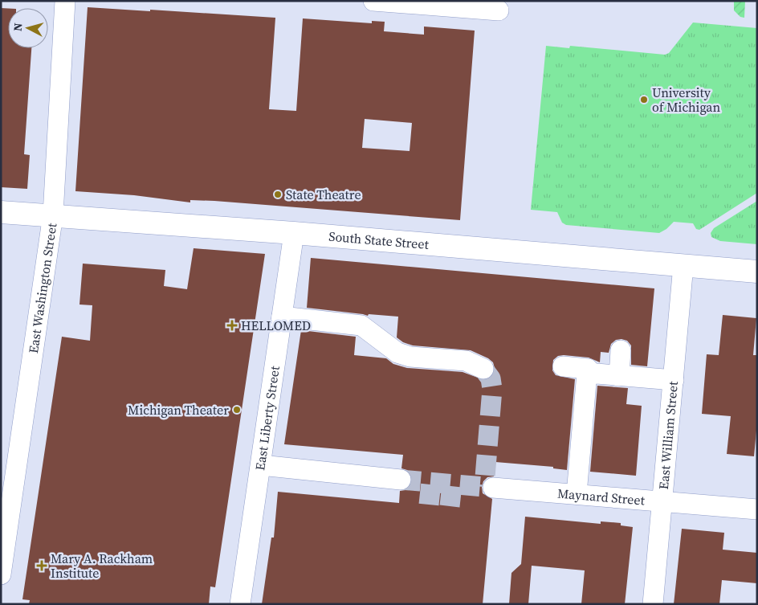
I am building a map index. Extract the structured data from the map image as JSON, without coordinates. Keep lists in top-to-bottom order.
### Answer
{
  "streets": {
    "main road": ["South State Street"],
    "street": [
      "East Washington Street",
      "East Liberty Street",
      "East William Street",
      "Maynard Street"
    ]
  },
  "crossings": [
    ["South State Street", "East Washington Street"],
    ["South State Street", "East Liberty Street"],
    ["South State Street", "East William Street"],
    ["East William Street", "Maynard Street"]
  ],
  "places": {
    "other": ["University of Michigan", "State Theatre", "Michigan Theater"],
    "health": ["HELLOMED", "Mary A. Rackham Institute"]
  },
  "north": "left"
}
